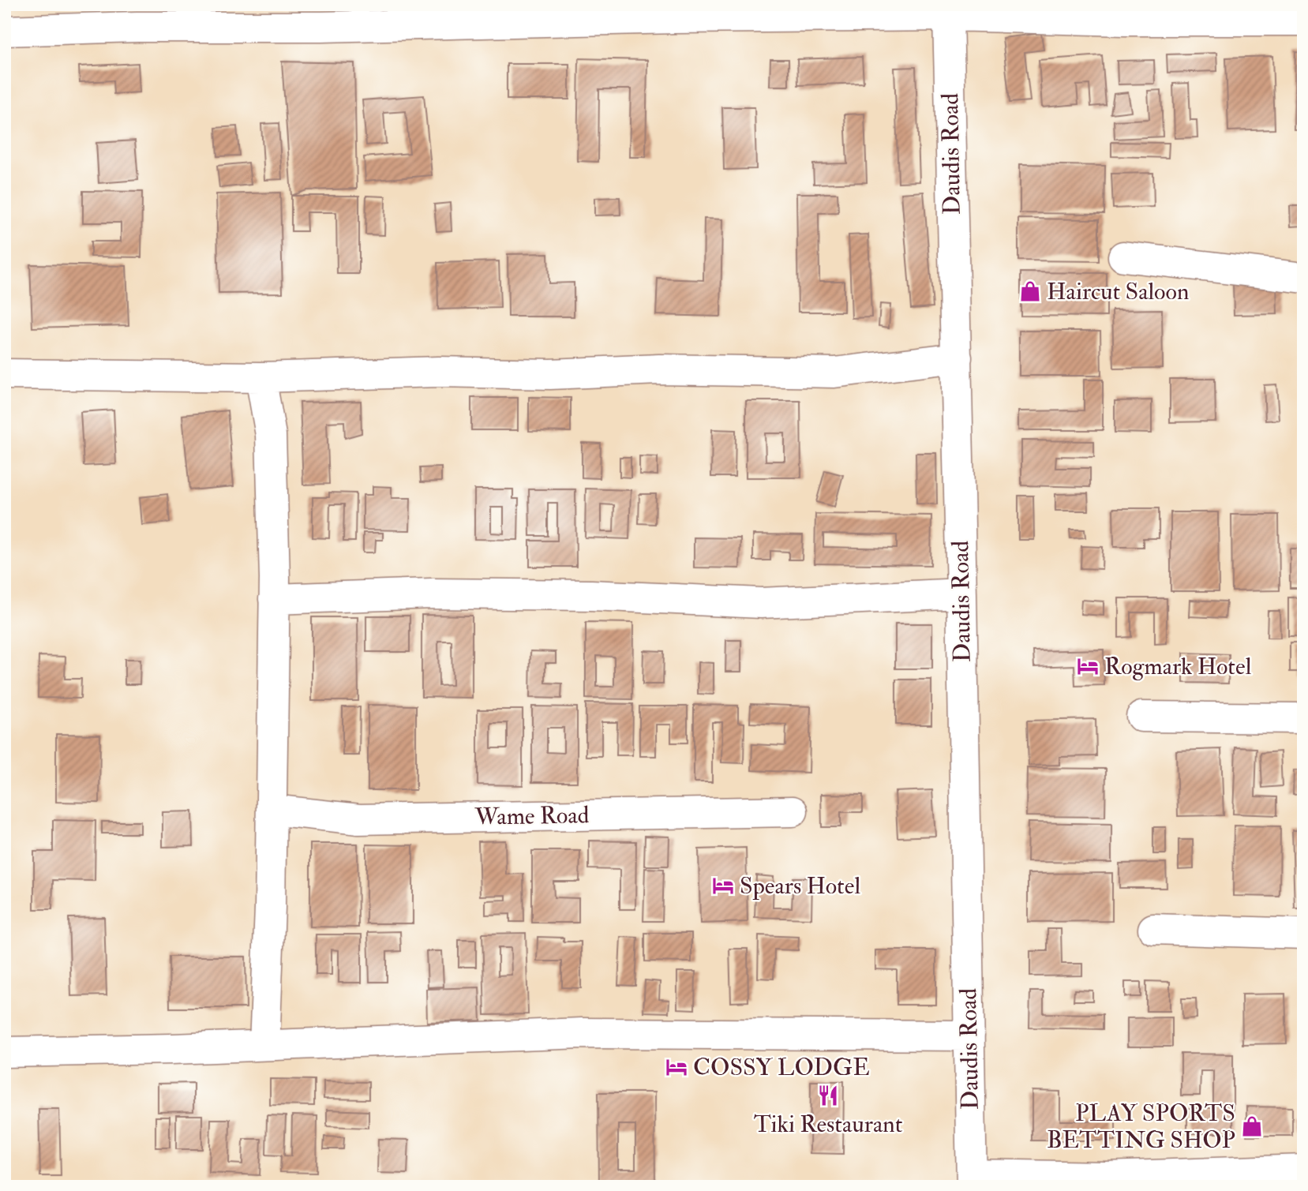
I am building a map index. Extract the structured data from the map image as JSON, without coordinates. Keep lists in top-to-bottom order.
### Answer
{
  "streets": {
    "street": ["Daudis Road", "Wame Road"]
  },
  "places": {
    "shop": ["Haircut Saloon", "PLAY SPORTS BETTING SHOP"],
    "hotel": ["Rogmark Hotel", "Spears Hotel", "COSSY LODGE"],
    "restaurant": ["Tiki Restaurant"]
  }
}
